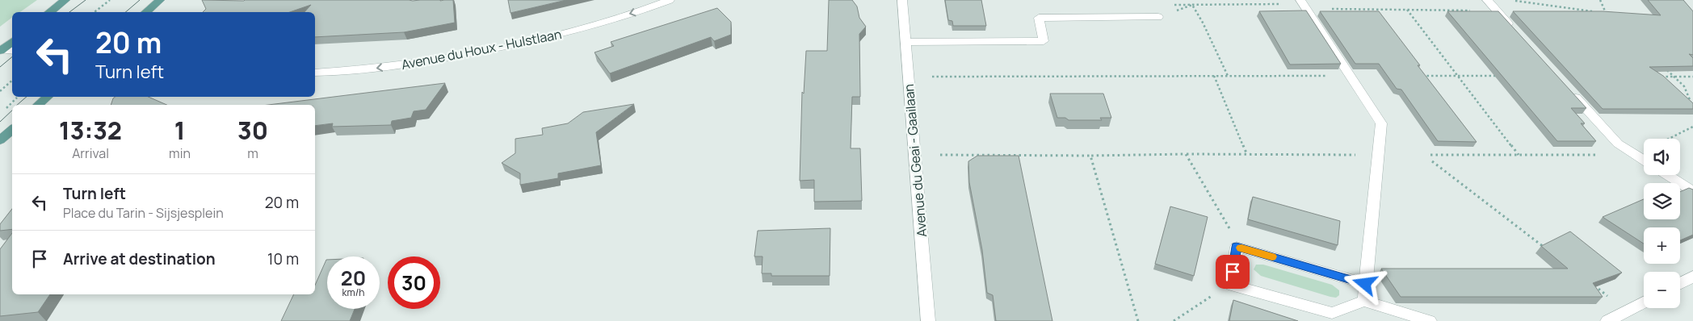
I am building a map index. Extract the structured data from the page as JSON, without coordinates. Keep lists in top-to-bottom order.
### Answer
{
  "streets": {
    "street": ["Avenue du Houx - Hulstlaan", "Avenue du Geai - Gaailaan"]
  },
  "one_way": ["Avenue du Houx - Hulstlaan"],
  "page": {
    "turn": ["20 m", "Turn left"],
    "eta": [
      "13:32",
      "Arrival",
      "1",
      "min",
      "30",
      "m"
    ],
    "map_buttons": ["+", "−"],
    "list": [
      {
        "name": "Turn left",
        "note": "Place du Tarin - Sijsjesplein",
        "value": "20 m"
      },
      {
        "name": "Arrive at destination",
        "value": "10 m"
      }
    ],
    "speed": "20 km/h",
    "limit": "30"
  }
}
